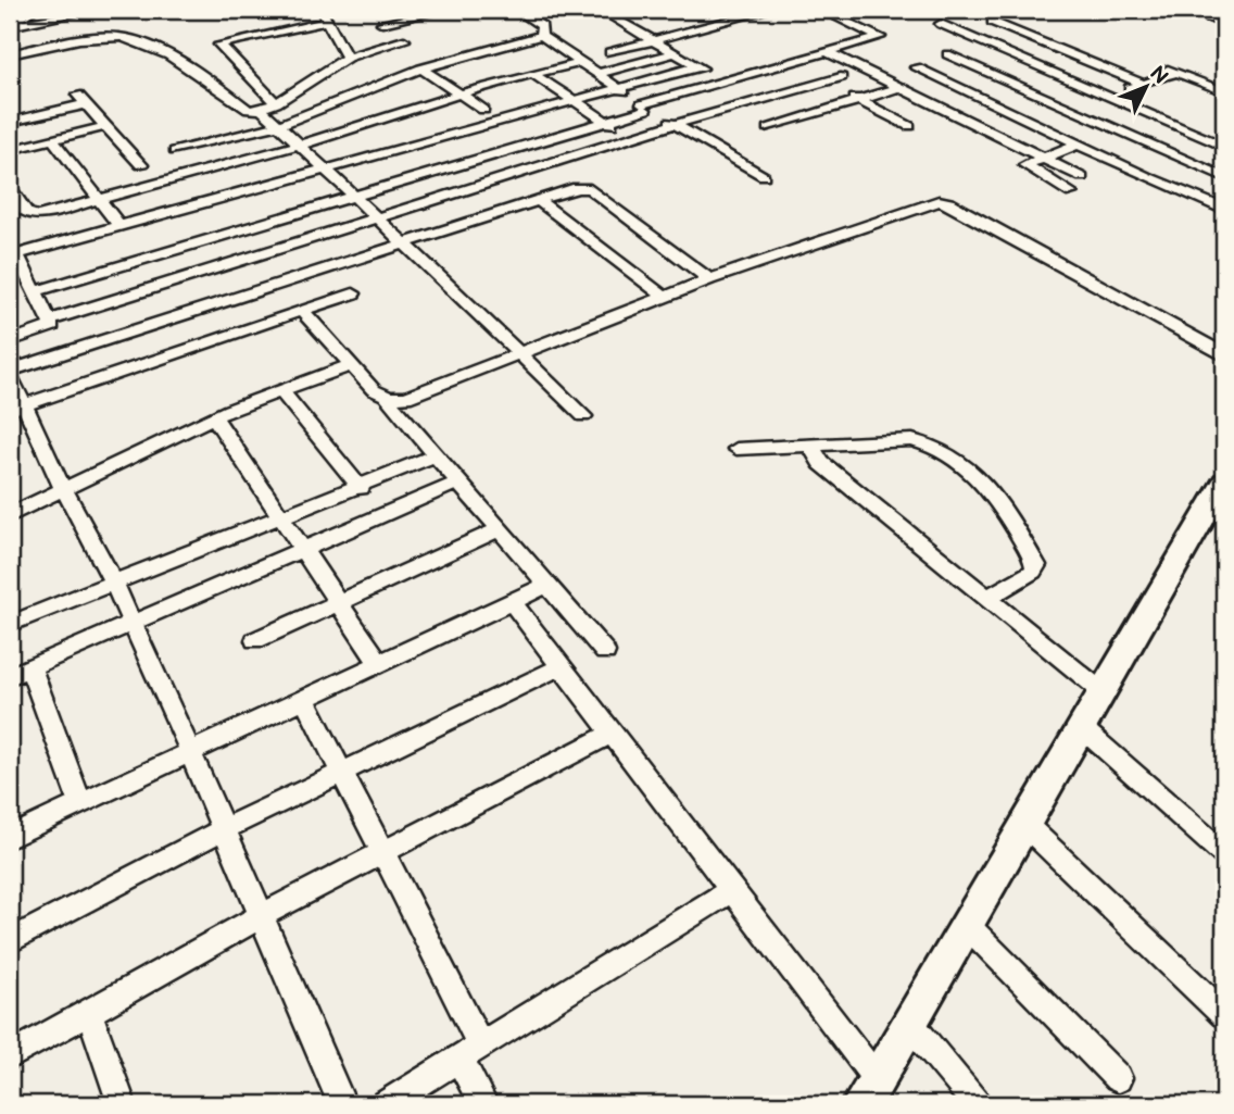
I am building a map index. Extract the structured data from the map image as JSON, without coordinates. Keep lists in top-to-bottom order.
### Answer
{
  "north": "top right"
}
